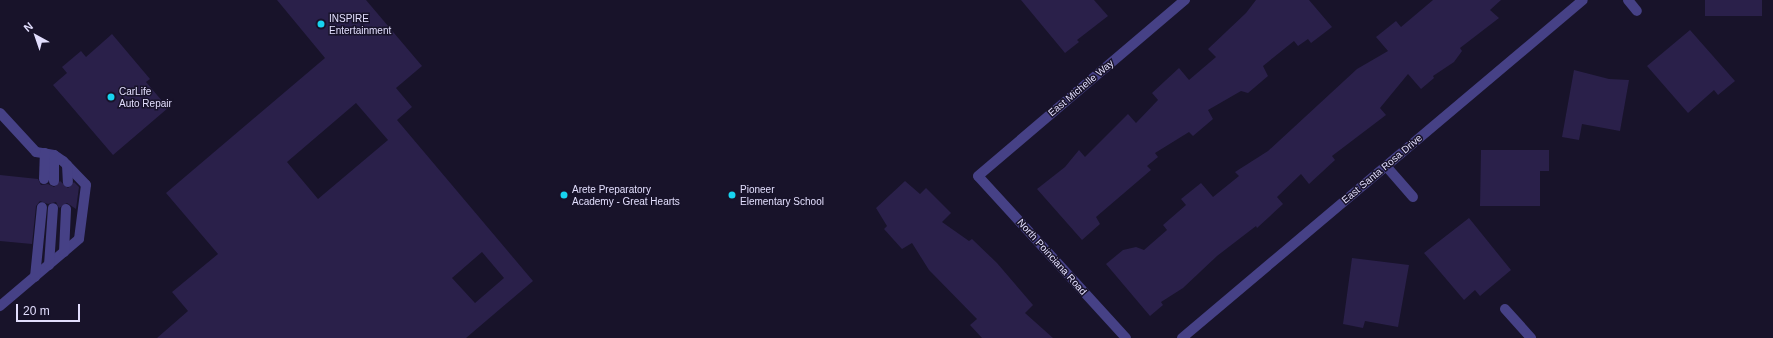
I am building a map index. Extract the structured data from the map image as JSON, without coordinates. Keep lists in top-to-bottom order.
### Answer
{
  "streets": {
    "street": ["East Michelle Way", "East Santa Rosa Drive", "North Poinciana Road"]
  },
  "crossings": [
    ["East Michelle Way", "North Poinciana Road"]
  ],
  "places": [
    "INSPIRE Entertainment",
    "CarLife Auto Repair",
    "Arete Preparatory Academy - Great Hearts",
    "Pioneer Elementary School"
  ],
  "scale_bar": "20 m",
  "north": "top left"
}
